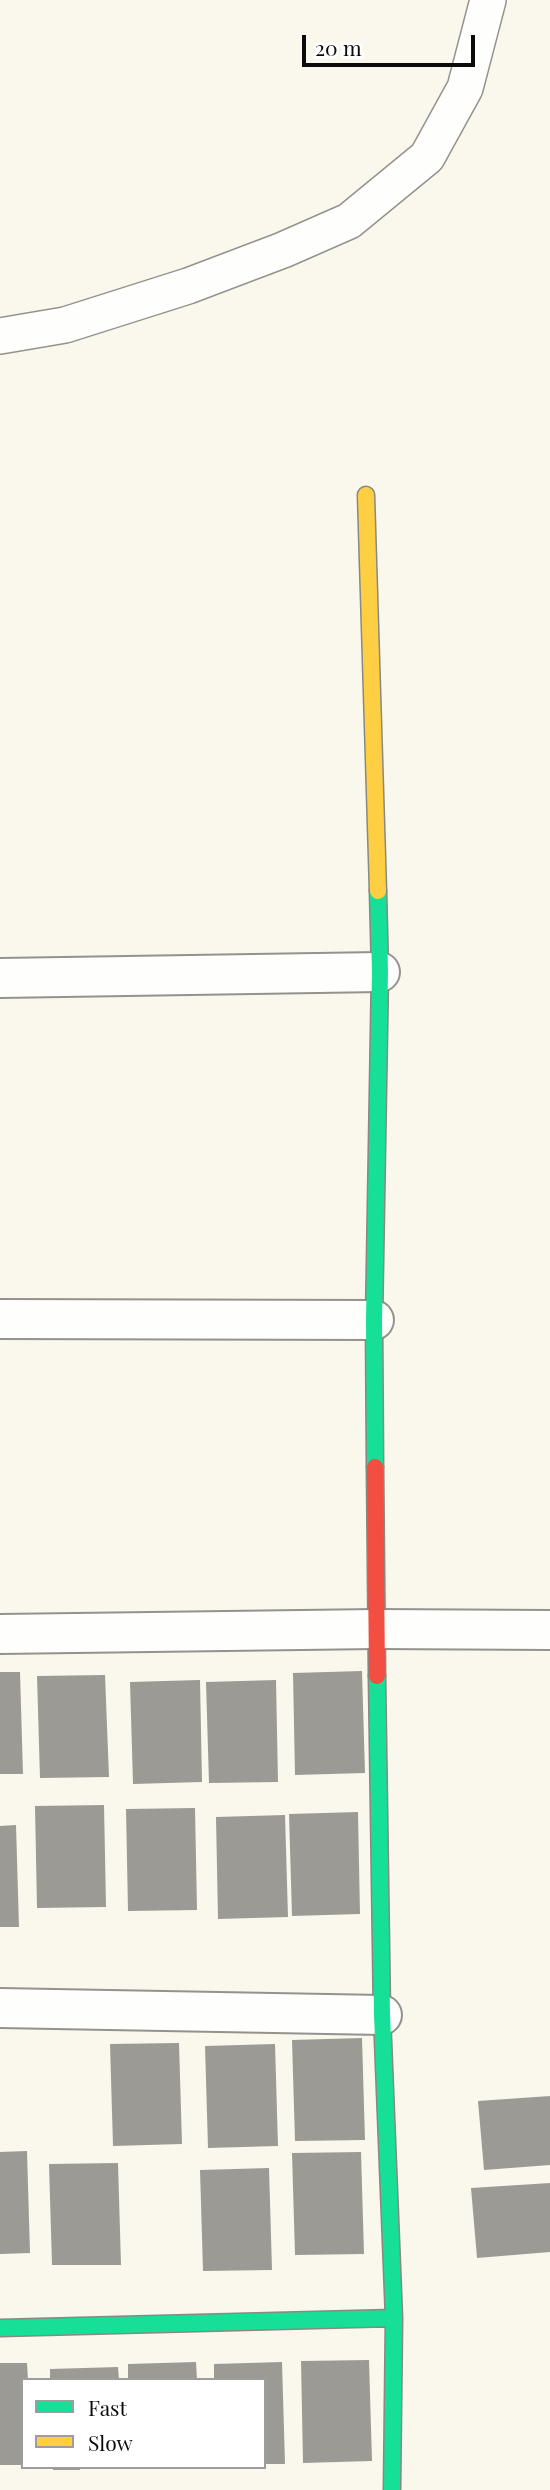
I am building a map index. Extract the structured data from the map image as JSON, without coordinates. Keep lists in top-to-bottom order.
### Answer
{
  "legend": ["Fast", "Slow"],
  "scale_bar": "20 m"
}
